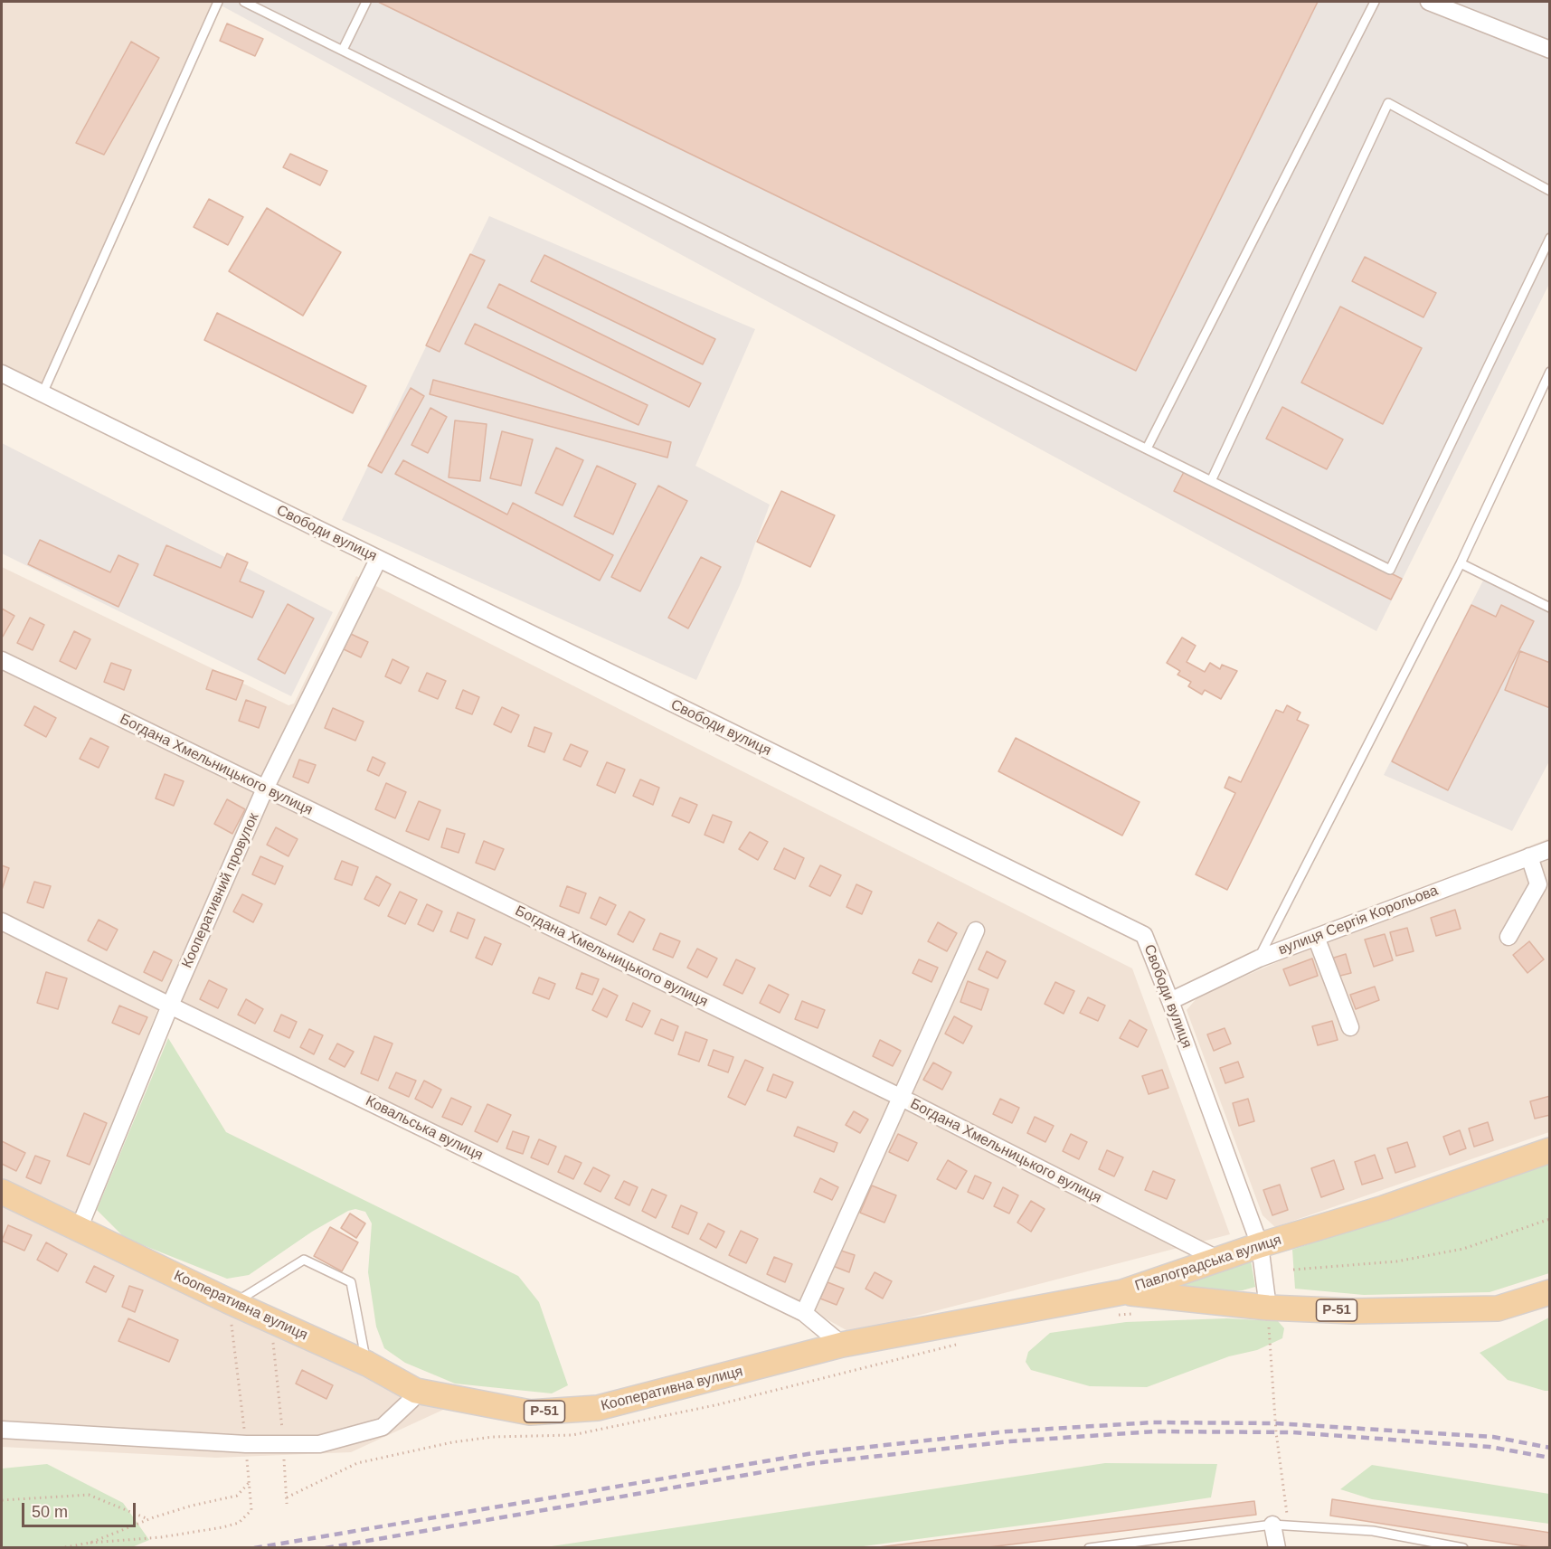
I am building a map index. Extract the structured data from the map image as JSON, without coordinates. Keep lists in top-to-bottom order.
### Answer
{
  "streets": {
    "main road": ["Павлоградська вулиця", "Кооперативна вулиця", "Р-51"],
    "street": [
      "Свободи вулиця",
      "Богдана Хмельницького вулиця",
      "Кооперативний провулок",
      "вулиця Сергія Корольова",
      "Ковальська вулиця"
    ]
  },
  "crossings": [
    ["Свободи вулиця", "Кооперативний провулок"],
    ["Свободи вулиця", "вулиця Сергія Корольова"],
    ["Свободи вулиця", "Павлоградська вулиця"],
    ["Богдана Хмельницького вулиця", "Кооперативний провулок"],
    ["Богдана Хмельницького вулиця", "Павлоградська вулиця"],
    ["Кооперативний провулок", "Ковальська вулиця"],
    ["Кооперативний провулок", "Кооперативна вулиця"],
    ["Ковальська вулиця", "Кооперативна вулиця"],
    ["Павлоградська вулиця", "Кооперативна вулиця"]
  ],
  "scale_bar": "50 m"
}
